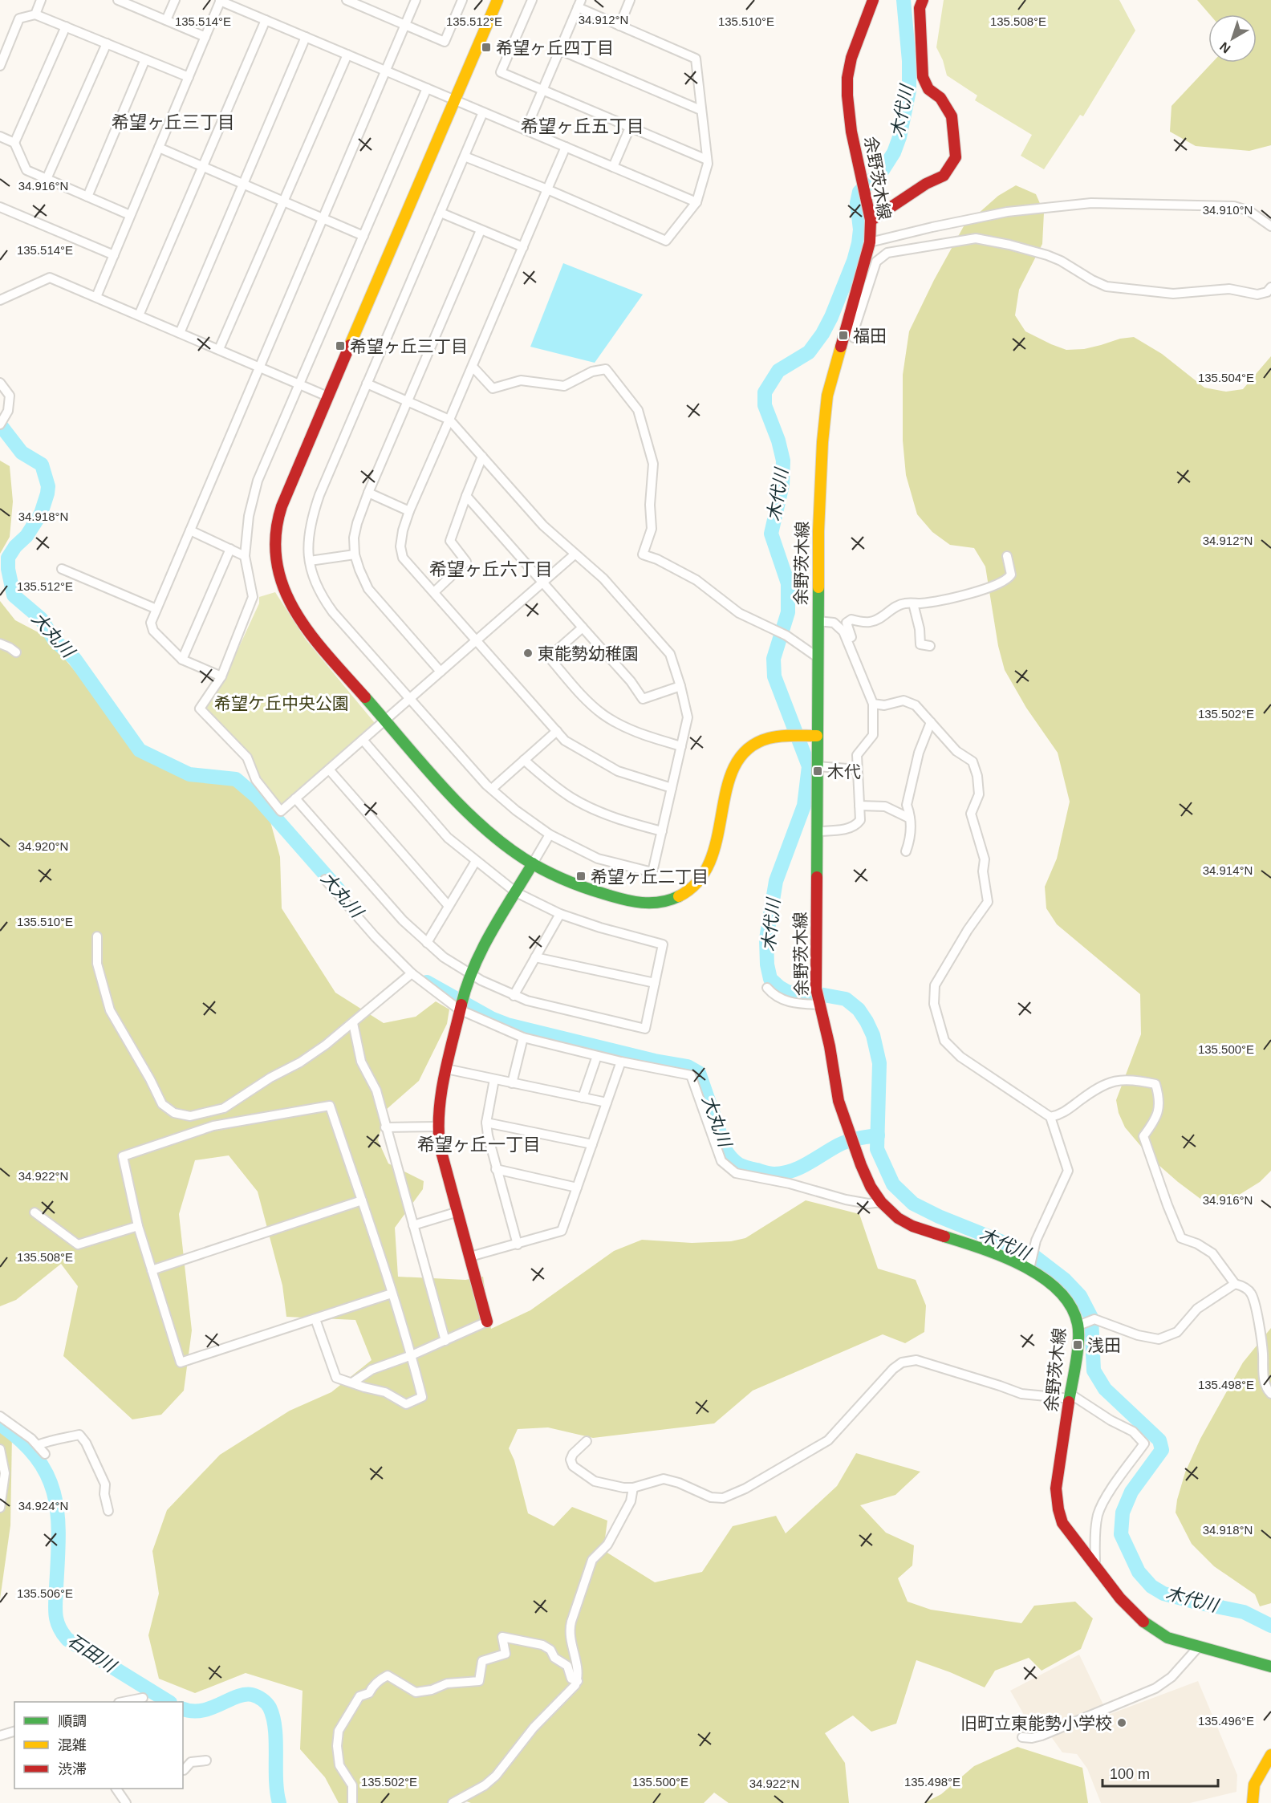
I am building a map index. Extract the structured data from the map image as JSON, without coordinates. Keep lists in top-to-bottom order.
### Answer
{
  "streets": {
    "street": ["余野茨木線"]
  },
  "districts": [
    "希望ヶ丘三丁目",
    "希望ヶ丘五丁目",
    "希望ヶ丘六丁目",
    "希望ヶ丘一丁目"
  ],
  "water": ["木代川", "大丸川", "石田川"],
  "parks": ["希望ケ丘中央公園"],
  "places": {
    "transit": [
      "希望ヶ丘四丁目",
      "福田",
      "希望ヶ丘三丁目",
      "木代",
      "希望ヶ丘二丁目",
      "浅田"
    ],
    "other": ["東能勢幼稚園", "旧町立東能勢小学校"]
  },
  "legend": ["順調", "混雑", "渋滞"],
  "scale_bar": "100 m",
  "north": "bottom left",
  "coordinates": [
    "34.912°N",
    "135.514°E",
    "135.512°E",
    "135.510°E",
    "135.508°E",
    "34.916°N",
    "34.910°N",
    "135.504°E",
    "34.918°N",
    "135.502°E",
    "34.920°N",
    "34.914°N",
    "135.500°E",
    "34.922°N",
    "135.498°E",
    "34.924°N",
    "135.506°E",
    "135.496°E"
  ]
}
